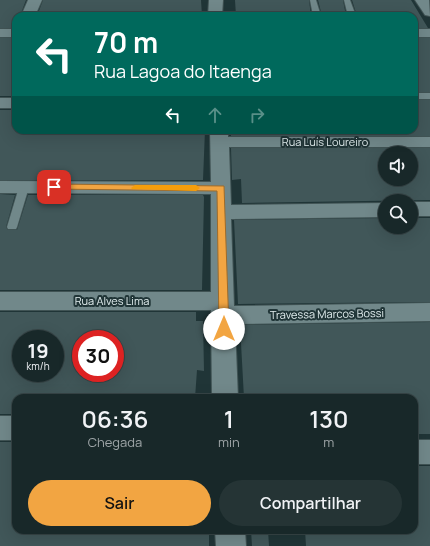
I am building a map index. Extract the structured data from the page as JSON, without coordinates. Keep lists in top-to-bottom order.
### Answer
{
  "streets": {
    "street": ["Rua Luís Loureiro", "Rua Alves Lima", "Travessa Marcos Bossi"]
  },
  "crossings": [
    ["Rua Alves Lima", "Travessa Marcos Bossi"]
  ],
  "page": {
    "turn": ["70 m", "Rua Lagoa do Itaenga"],
    "speed": "19 km/h",
    "limit": "30",
    "eta": [
      "06:36",
      "Chegada",
      "1",
      "min",
      "130",
      "m"
    ],
    "buttons": ["Sair", "Compartilhar"]
  }
}
